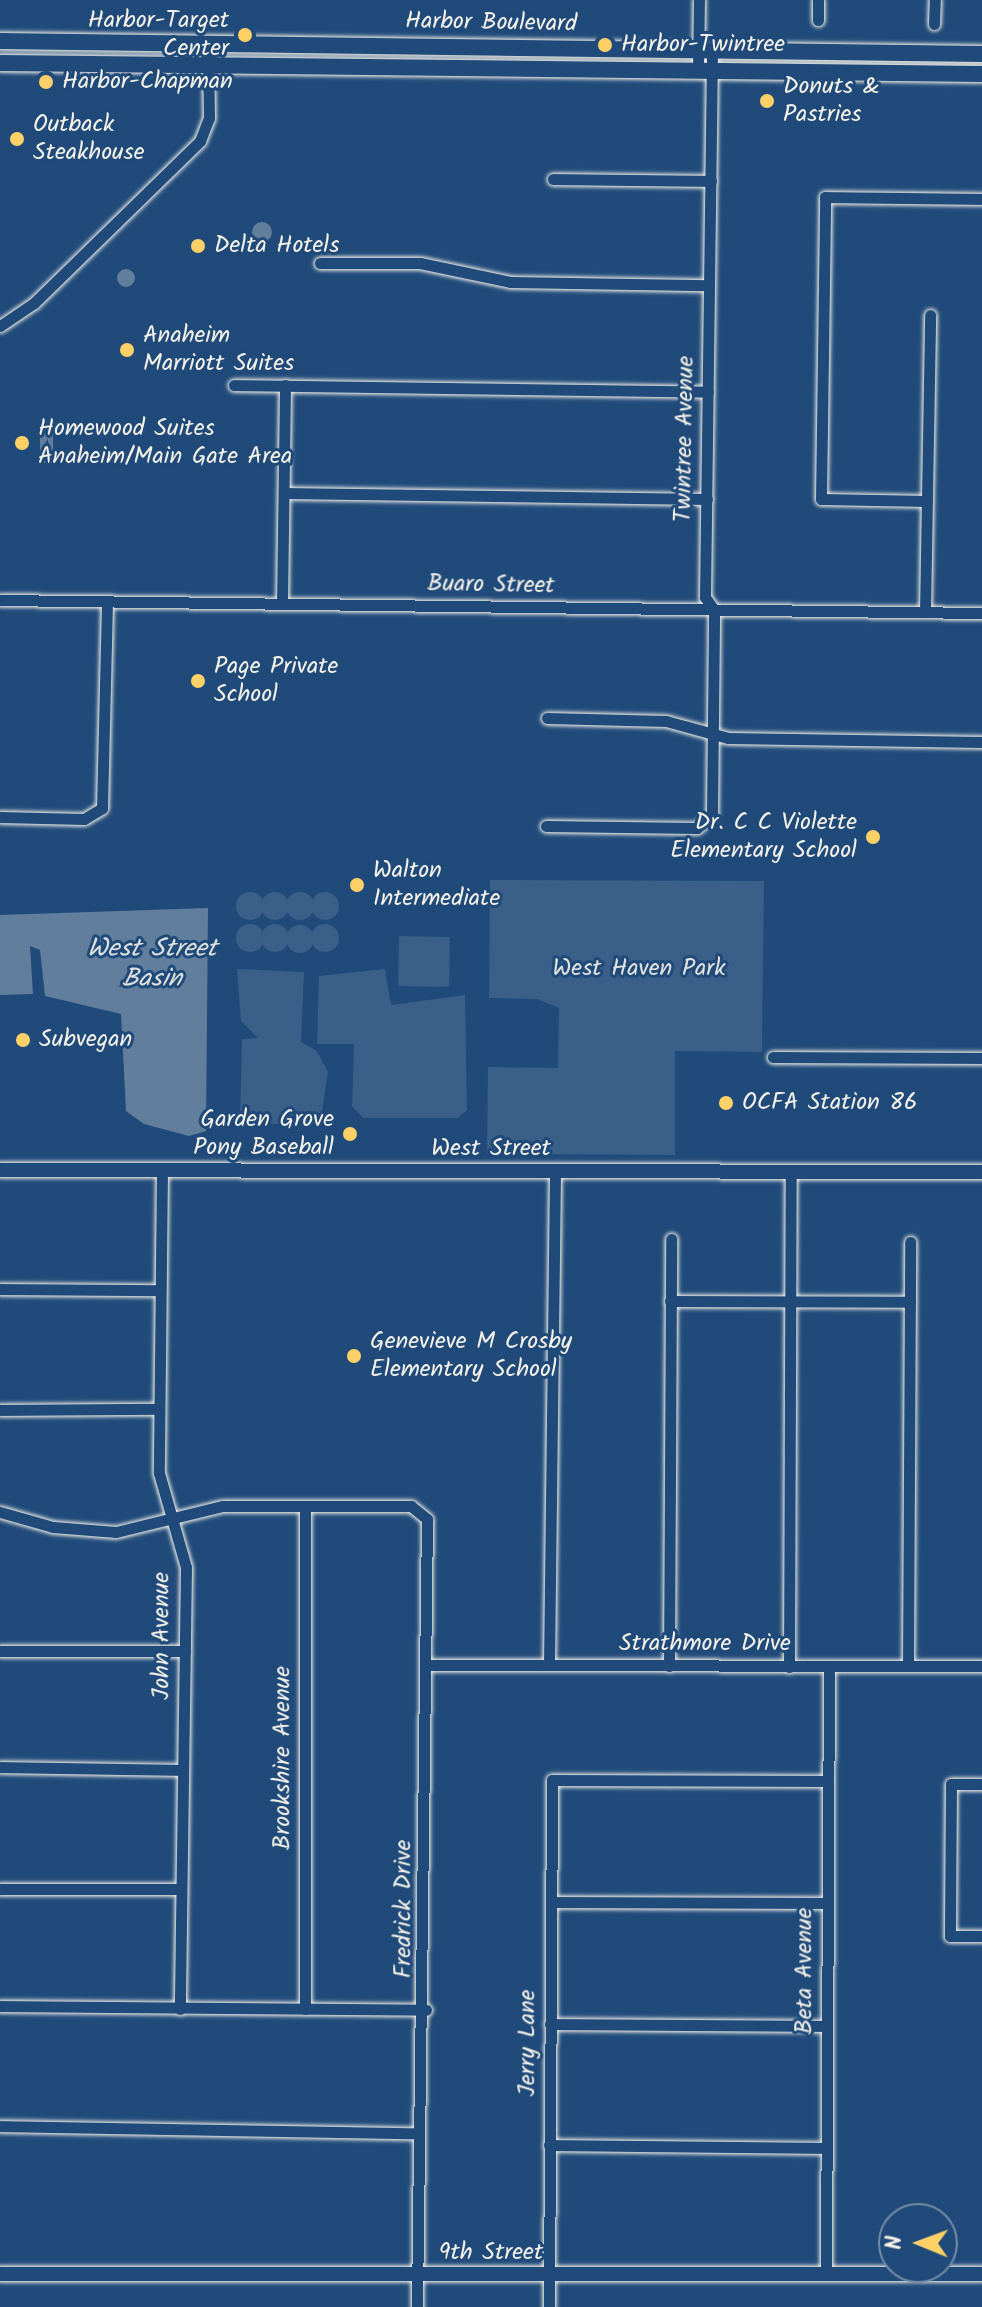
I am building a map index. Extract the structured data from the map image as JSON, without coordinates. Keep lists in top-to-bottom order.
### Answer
{
  "streets": {
    "main road": ["Harbor Boulevard", "West Street", "9th Street"],
    "street": [
      "Twintree Avenue",
      "Buaro Street",
      "John Avenue",
      "Strathmore Drive",
      "Brookshire Avenue",
      "Fredrick Drive",
      "Beta Avenue",
      "Jerry Lane"
    ]
  },
  "crossings": [
    ["Harbor Boulevard", "Twintree Avenue"],
    ["Twintree Avenue", "Buaro Street"],
    ["West Street", "John Avenue"],
    ["Strathmore Drive", "Fredrick Drive"],
    ["Strathmore Drive", "Beta Avenue"],
    ["Brookshire Avenue", "Fredrick Drive"],
    ["Fredrick Drive", "9th Street"],
    ["Beta Avenue", "Jerry Lane"],
    ["Beta Avenue", "9th Street"],
    ["Jerry Lane", "9th Street"]
  ],
  "water": ["West Street Basin"],
  "parks": ["West Haven Park"],
  "places": [
    "Harbor-Target Center",
    "Harbor-Twintree",
    "Harbor-Chapman",
    "Donuts & Pastries",
    "Outback Steakhouse",
    "Delta Hotels",
    "Anaheim Marriott Suites",
    "Homewood Suites Anaheim/Main Gate Area",
    "Page Private School",
    "Dr. C C Violette Elementary School",
    "Walton Intermediate",
    "Subvegan",
    "OCFA Station 86",
    "Garden Grove Pony Baseball",
    "Genevieve M Crosby Elementary School"
  ],
  "north": "left"
}
